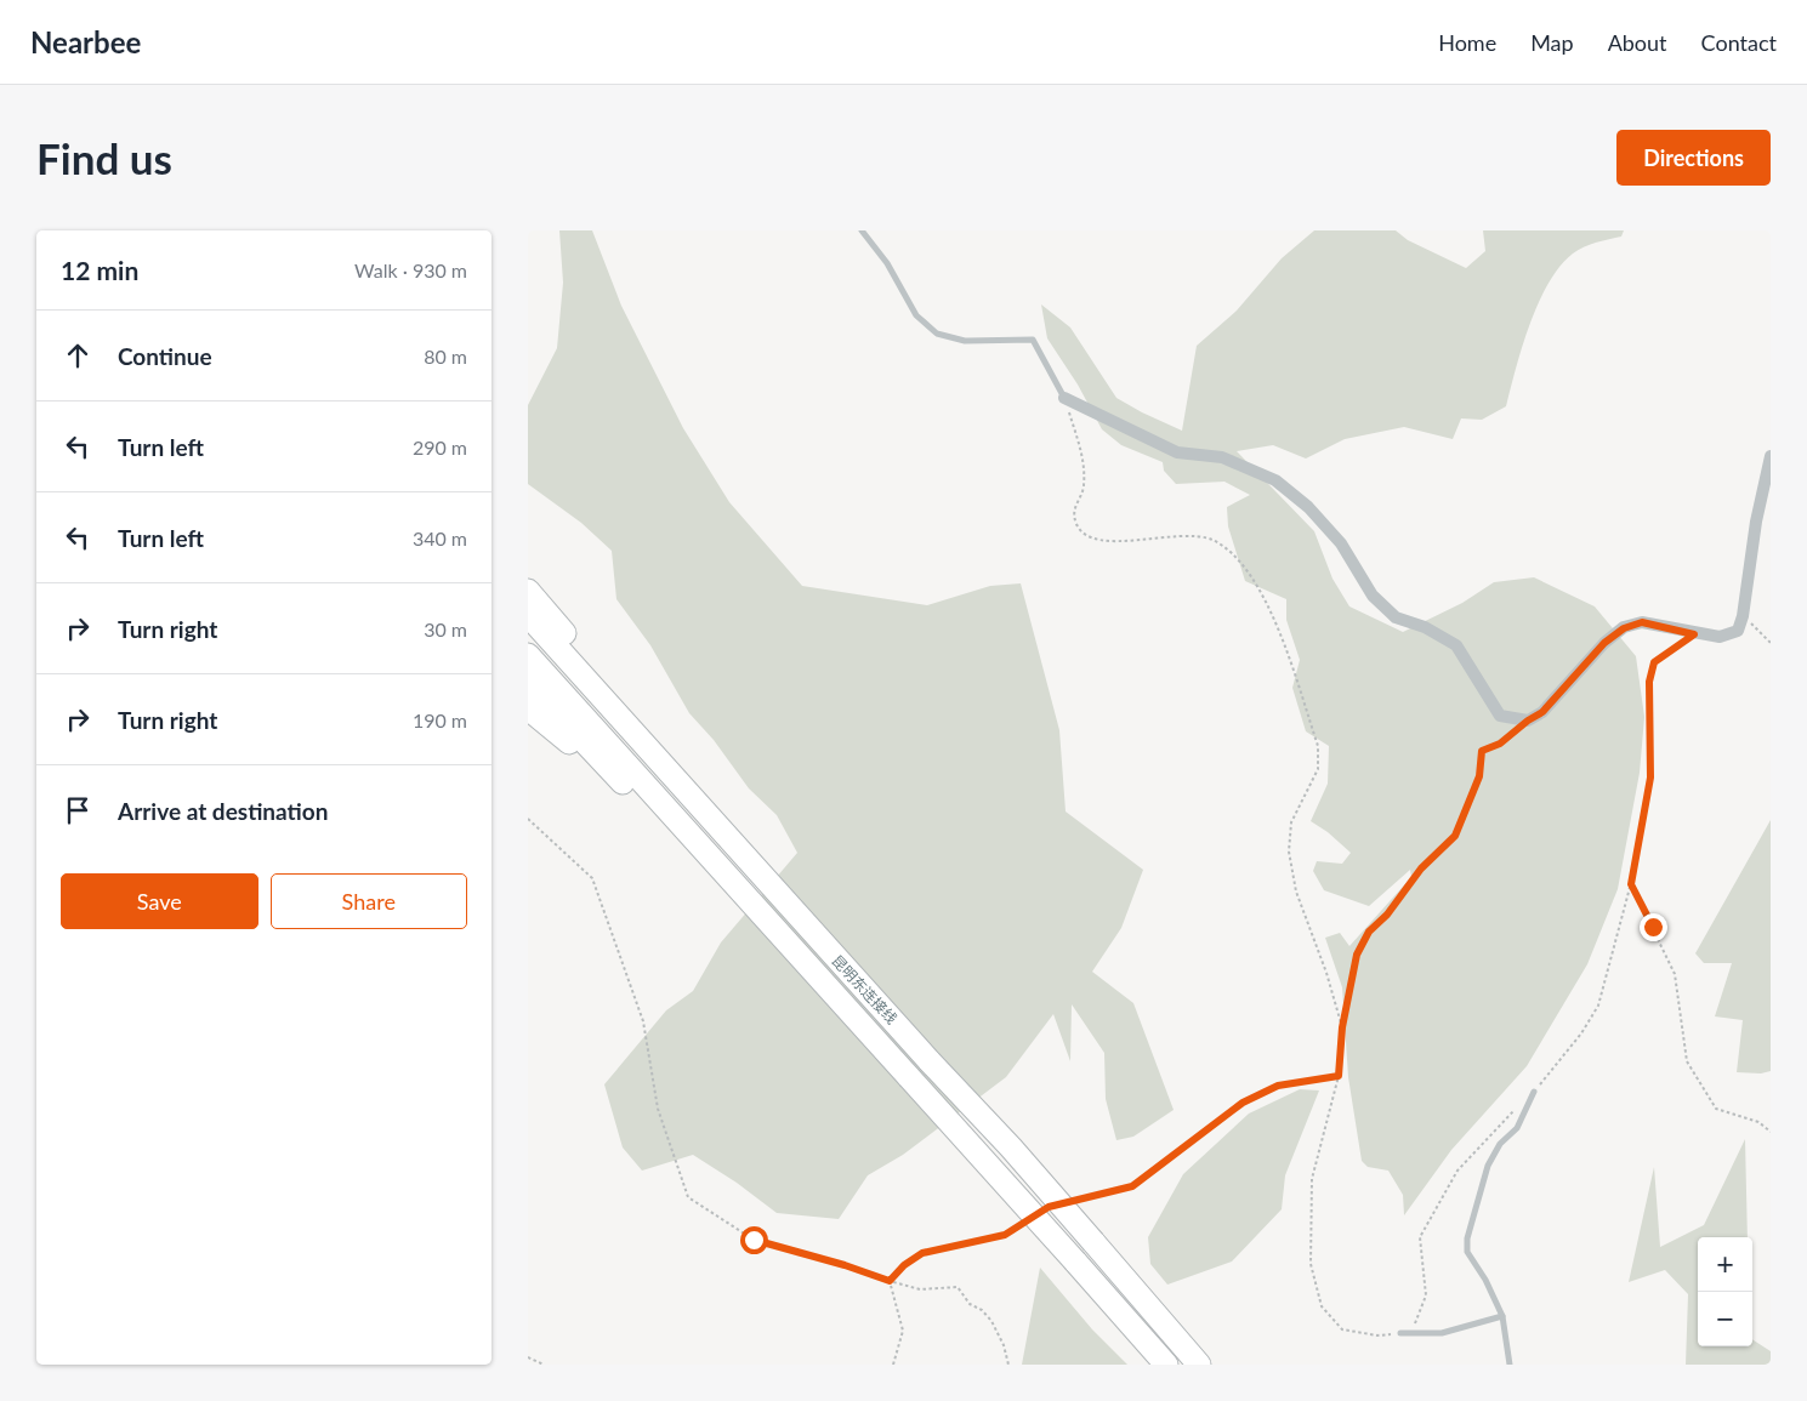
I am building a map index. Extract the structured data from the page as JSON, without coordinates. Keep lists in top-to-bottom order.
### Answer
{
  "streets": {
    "highway": ["昆明东连接线"]
  },
  "page": {
    "header": "Nearbee",
    "nav": [
      "Home",
      "Map",
      "About",
      "Contact"
    ],
    "buttons": [
      "Directions",
      ["Save", "Share"]
    ],
    "title": "Find us",
    "heading": ["12 min", "Walk · 930 m"],
    "list": [
      ["Continue", "80 m"],
      ["Turn left", "290 m"],
      ["Turn left", "340 m"],
      ["Turn right", "30 m"],
      ["Turn right", "190 m"],
      "Arrive at destination"
    ],
    "map_buttons": ["+", "−"]
  }
}
